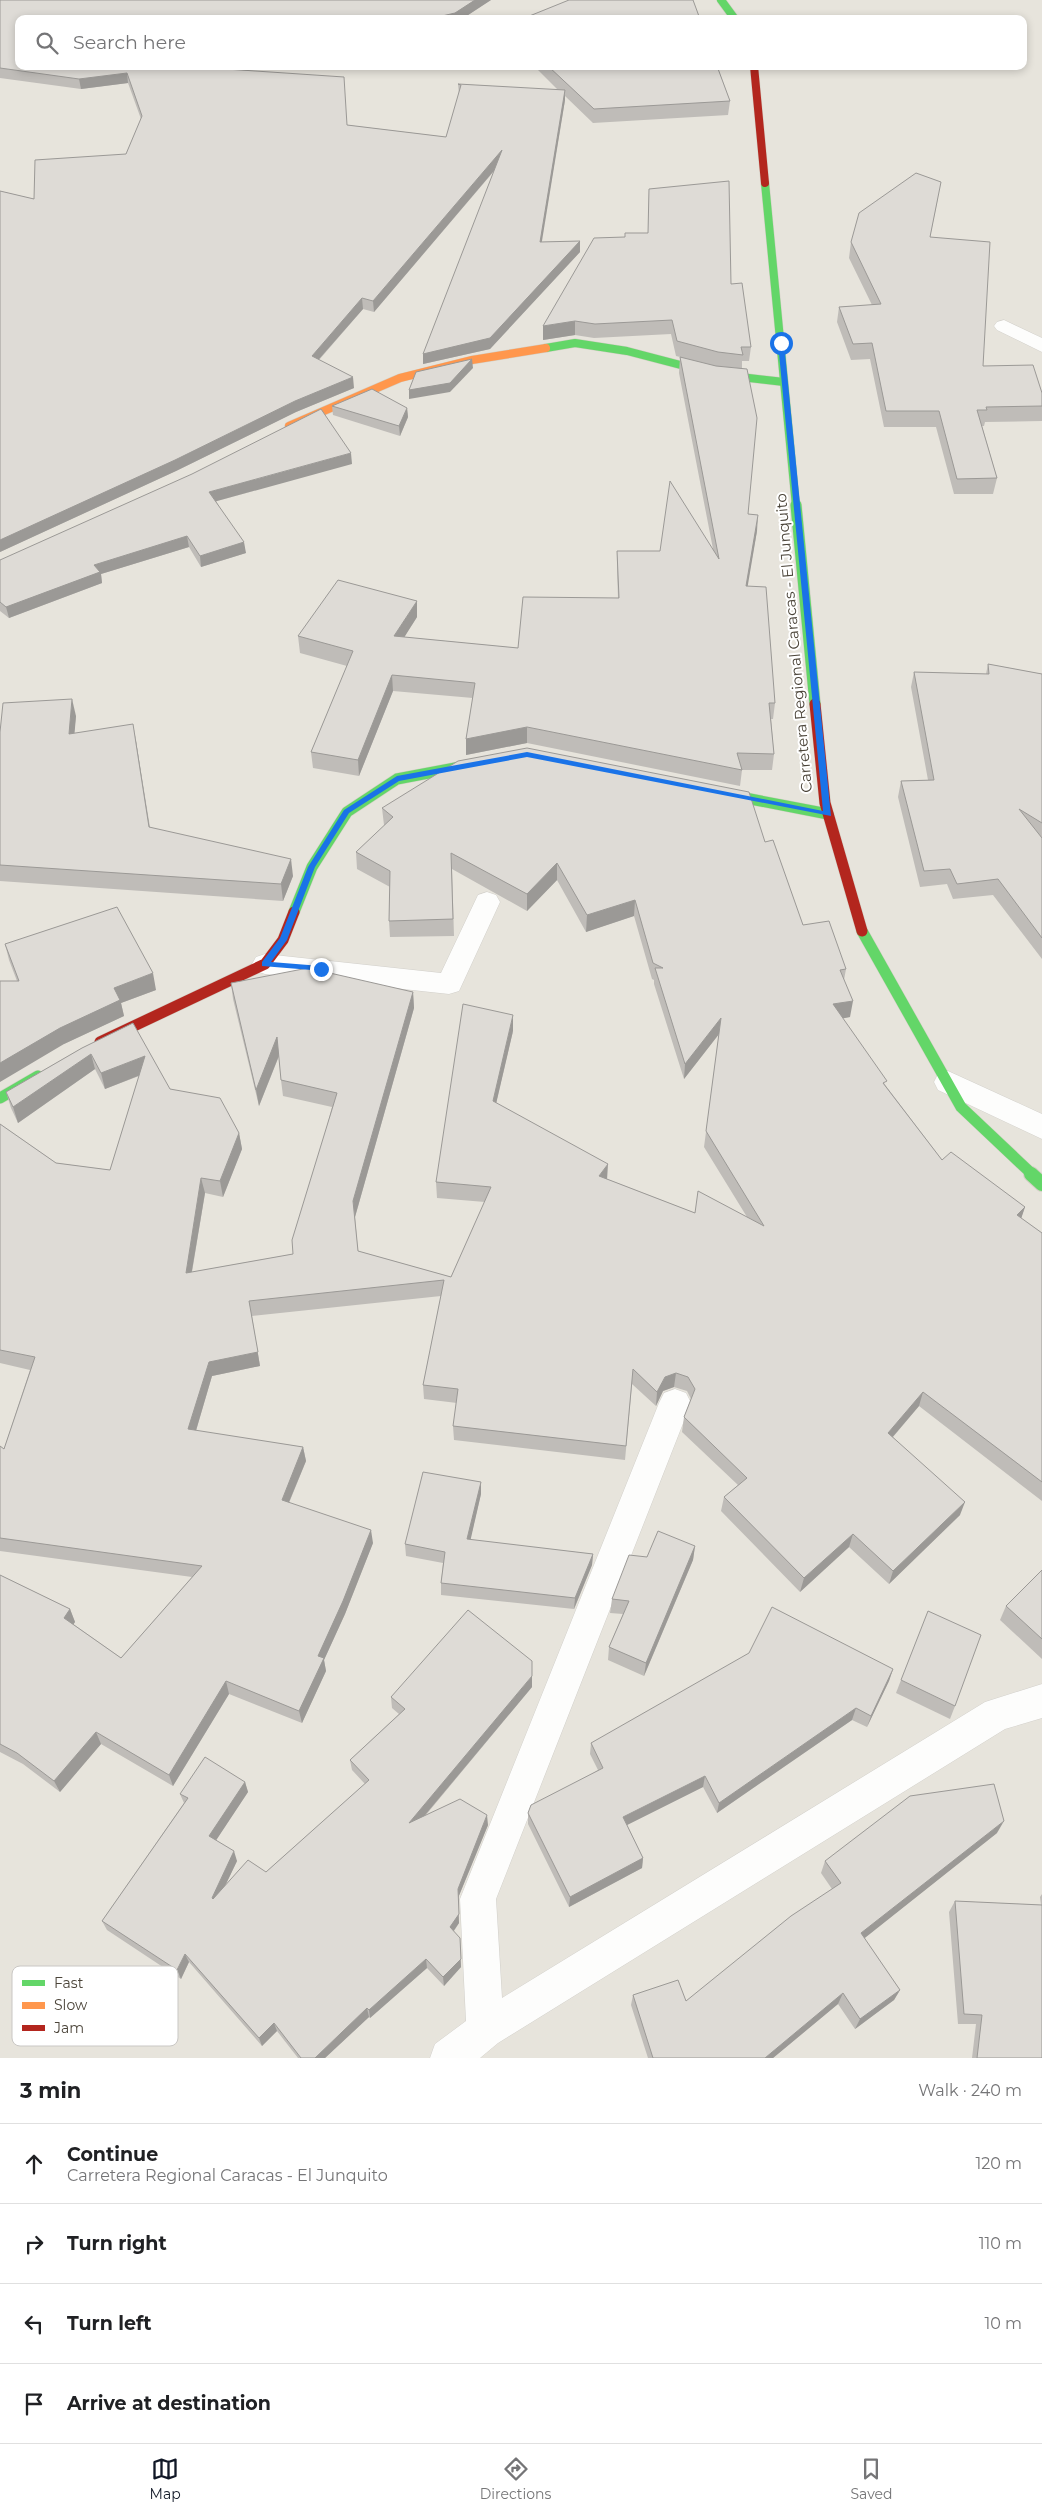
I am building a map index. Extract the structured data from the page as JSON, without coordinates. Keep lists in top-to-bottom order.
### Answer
{
  "streets": {
    "main road": ["Carretera Regional Caracas - El Junquito"]
  },
  "legend": ["Fast", "Slow", "Jam"],
  "page": {
    "search": "Search here",
    "heading": ["3 min", "Walk · 240 m"],
    "list": [
      ["Continue", "Carretera Regional Caracas - El Junquito", "120 m"],
      ["Turn right", "110 m"],
      ["Turn left", "10 m"],
      "Arrive at destination"
    ],
    "nav": ["Map", "Directions", "Saved"]
  }
}
